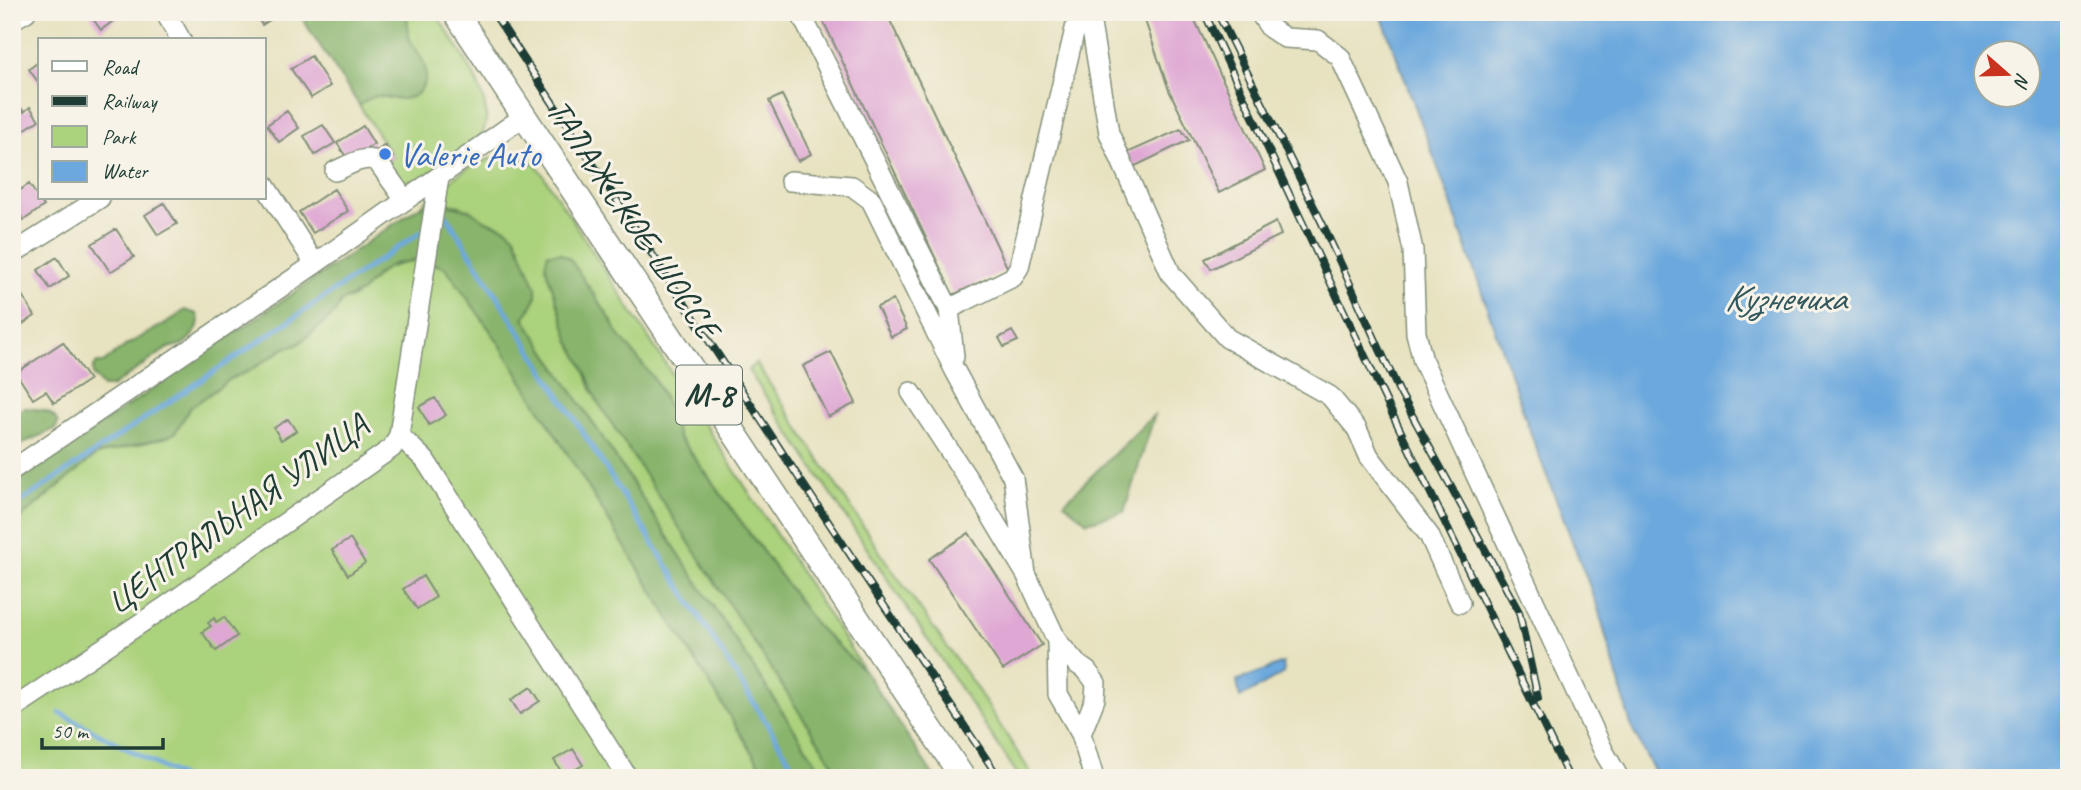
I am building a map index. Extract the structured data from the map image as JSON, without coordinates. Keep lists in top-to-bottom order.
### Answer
{
  "streets": {
    "main road": ["ТАЛАЖСКОЕ ШОССЕ", "М-8"],
    "lane": ["ЦЕНТРАЛЬНАЯ УЛИЦА"]
  },
  "water": ["Кузнечиха"],
  "places": ["Valerie Auto"],
  "legend": [
    "Road",
    "Railway",
    "Park",
    "Water"
  ],
  "scale_bar": "50 m",
  "north": "right"
}
